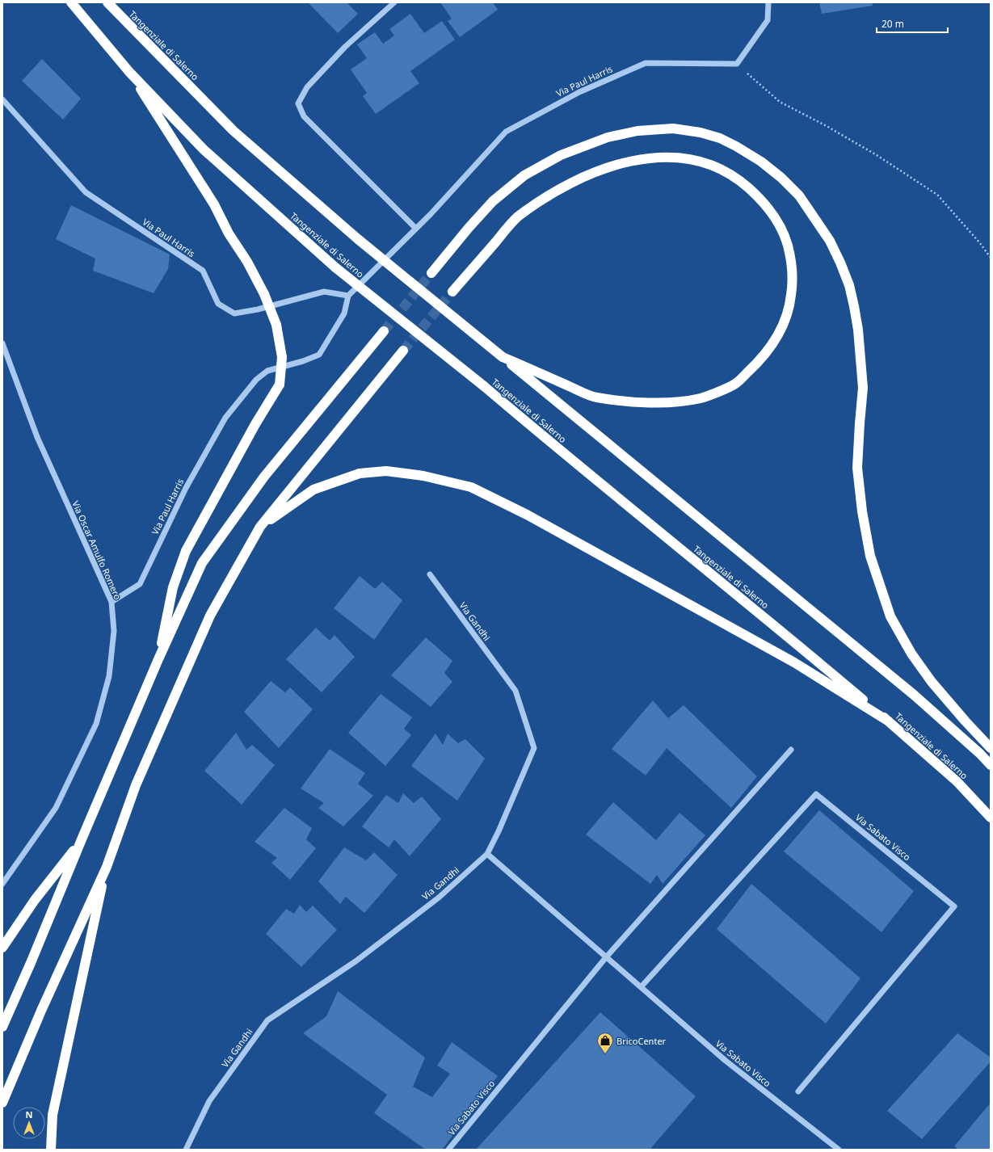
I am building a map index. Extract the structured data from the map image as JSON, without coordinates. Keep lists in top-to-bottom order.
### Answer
{
  "streets": {
    "highway": ["Tangenziale di Salerno"],
    "street": [
      "Via Paul Harris",
      "Via Oscar Amulfo Romero",
      "Via Gandhi",
      "Via Sabato Visco"
    ]
  },
  "crossings": [
    ["Via Paul Harris", "Via Oscar Amulfo Romero"],
    ["Via Gandhi", "Via Sabato Visco"]
  ],
  "places": {
    "shop": ["BricoCenter"]
  },
  "scale_bar": "20 m",
  "north": "top"
}
